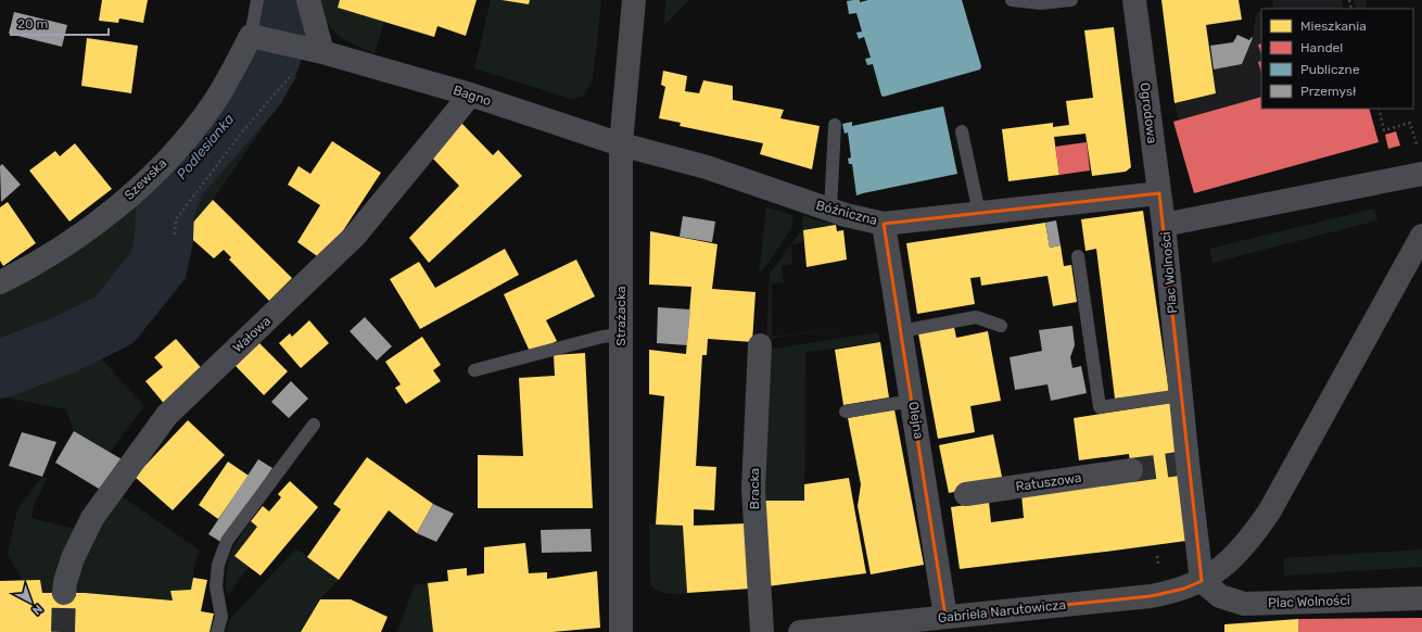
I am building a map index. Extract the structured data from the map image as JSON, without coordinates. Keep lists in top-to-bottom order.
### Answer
{
  "streets": {
    "street": [
      "Bagno",
      "Ogrodowa",
      "Szewska",
      "Bóźniczna",
      "Plac Wolności",
      "Strażacka",
      "Wałowa",
      "Olejna",
      "Ratuszowa",
      "Bracka",
      "Gabriela Narutowicza"
    ]
  },
  "crossings": [
    ["Bagno", "Bóźniczna"],
    ["Bagno", "Strażacka"],
    ["Bagno", "Wałowa"],
    ["Ogrodowa", "Bóźniczna"],
    ["Ogrodowa", "Plac Wolności"],
    ["Bóźniczna", "Strażacka"],
    ["Bóźniczna", "Olejna"],
    ["Plac Wolności", "Gabriela Narutowicza"],
    ["Olejna", "Gabriela Narutowicza"]
  ],
  "water": ["Podlesianka"],
  "legend": [
    "Mieszkania",
    "Handel",
    "Publiczne",
    "Przemysł"
  ],
  "scale_bar": "20 m",
  "north": "bottom right"
}
